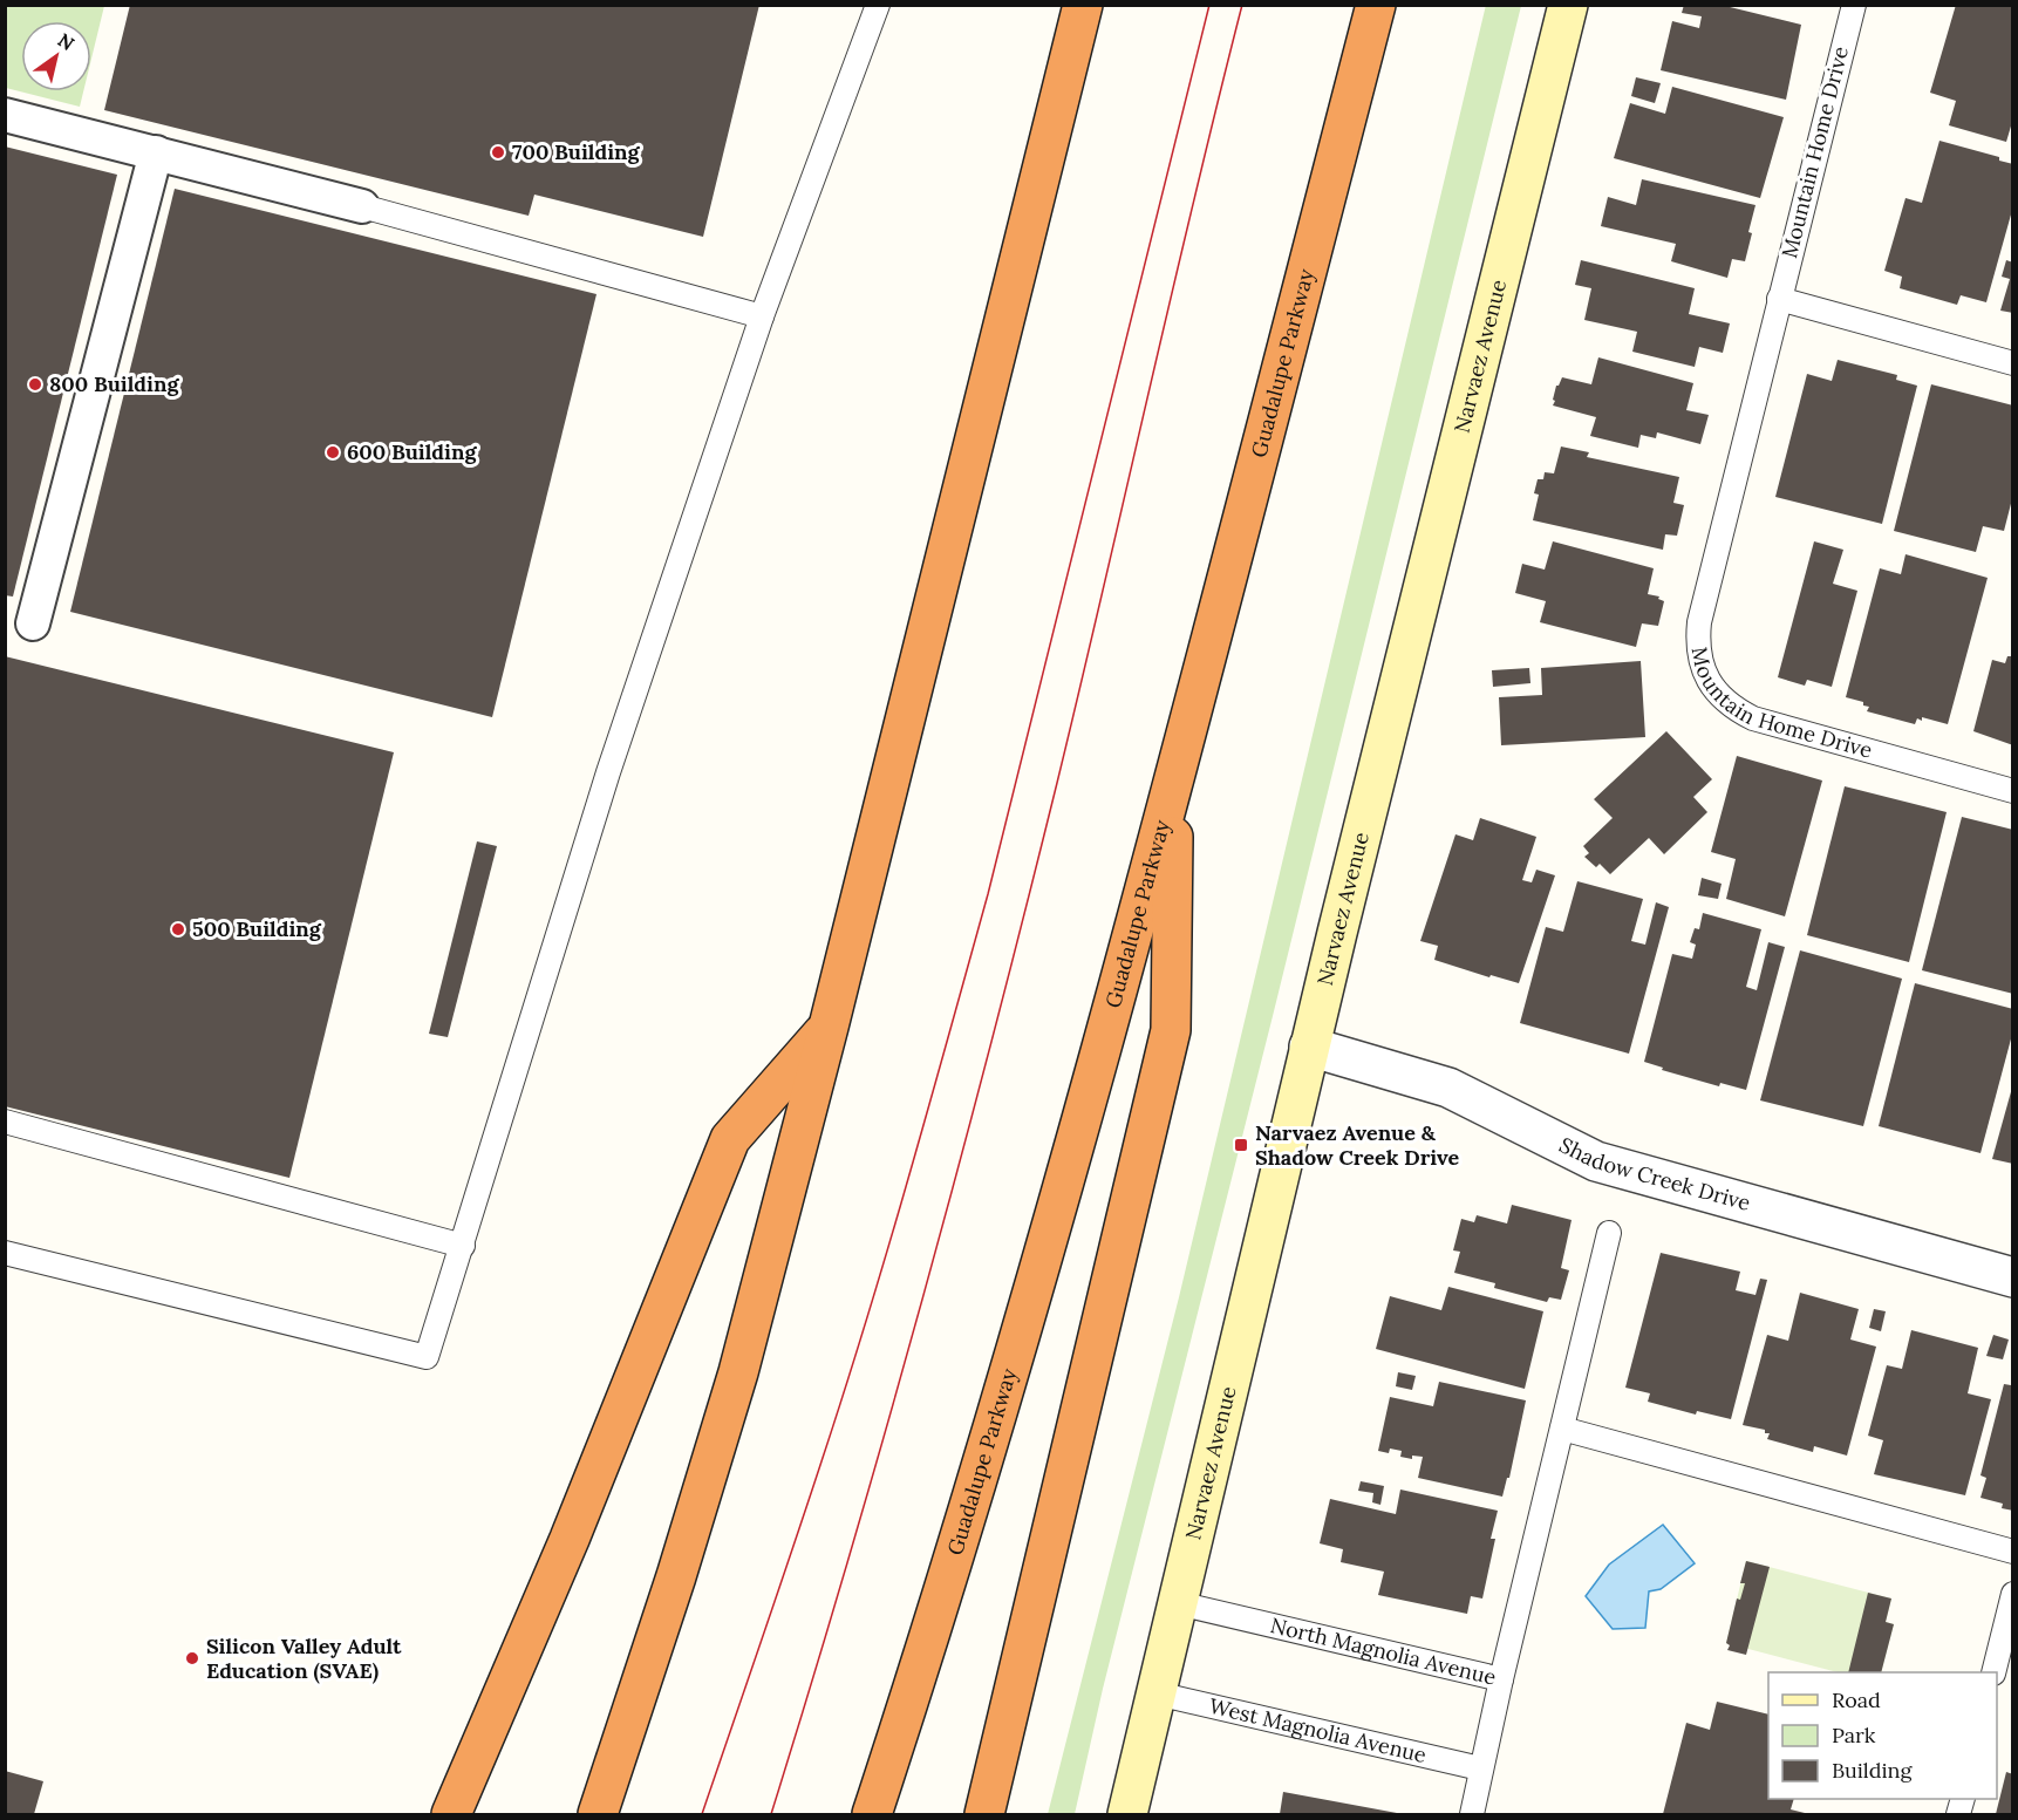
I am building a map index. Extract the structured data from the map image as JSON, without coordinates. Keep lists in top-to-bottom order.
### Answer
{
  "streets": {
    "highway": ["Guadalupe Parkway"],
    "main road": ["Narvaez Avenue"],
    "street": ["Shadow Creek Drive"],
    "lane": ["Mountain Home Drive", "North Magnolia Avenue", "West Magnolia Avenue"]
  },
  "crossings": [
    ["Narvaez Avenue", "Shadow Creek Drive"],
    ["Narvaez Avenue", "North Magnolia Avenue"],
    ["Narvaez Avenue", "West Magnolia Avenue"]
  ],
  "places": {
    "other": [
      "700 Building",
      "800 Building",
      "600 Building",
      "500 Building",
      "Silicon Valley Adult Education (SVAE)"
    ],
    "transit": ["Narvaez Avenue & Shadow Creek Drive"]
  },
  "legend": ["Road", "Park", "Building"],
  "north": "top right"
}
